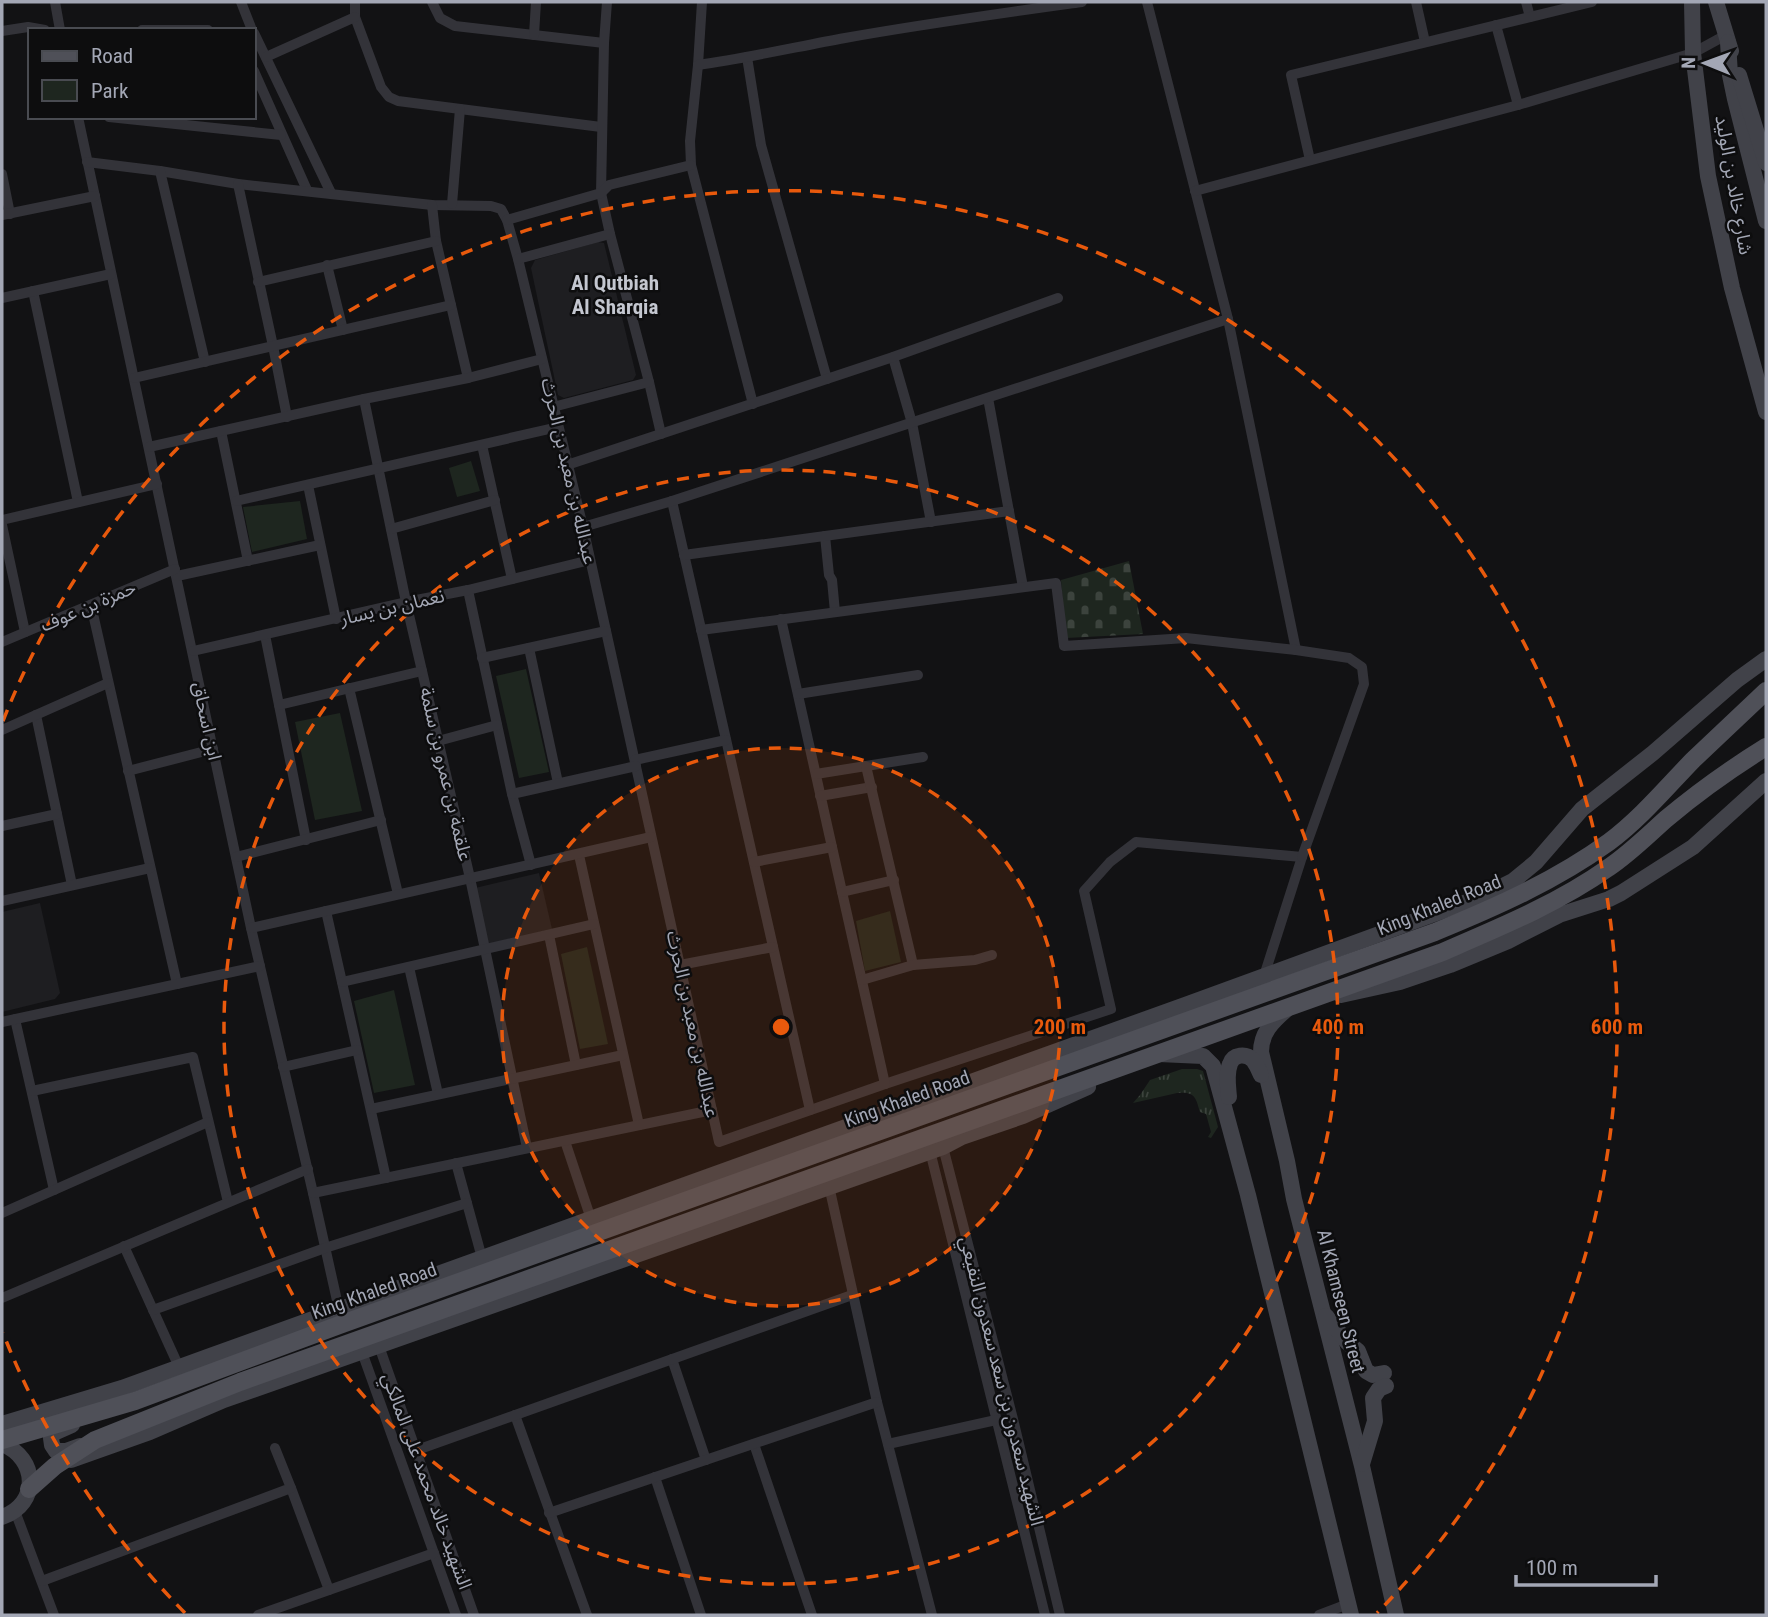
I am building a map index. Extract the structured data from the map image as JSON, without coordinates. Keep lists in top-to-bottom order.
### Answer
{
  "streets": {
    "main road": ["شارع خالد بن الوليد", "King Khaled Road", "Al Khamseen Street"],
    "street": [
      "عبدالله بن معبد بن الحرث",
      "حمزة بن عوف",
      "نعمان بن يسار",
      "ابن اسحاق",
      "علقمة بن عمرو بن سلمة",
      "الشهيد سعدون بن سعد سعدون النفيعي",
      "الشهيد خالد محمد على المالكي"
    ]
  },
  "crossings": [
    ["عبدالله بن معبد بن الحرث", "نعمان بن يسار"],
    ["حمزة بن عوف", "ابن اسحاق"],
    ["نعمان بن يسار", "ابن اسحاق"],
    ["نعمان بن يسار", "علقمة بن عمرو بن سلمة"],
    ["ابن اسحاق", "King Khaled Road"],
    ["King Khaled Road", "Al Khamseen Street"]
  ],
  "districts": ["Al Qutbiah Al Sharqia"],
  "legend": ["Road", "Park"],
  "scale_bar": "100 m",
  "north": "left",
  "rings": ["200 m", "400 m", "600 m"]
}
